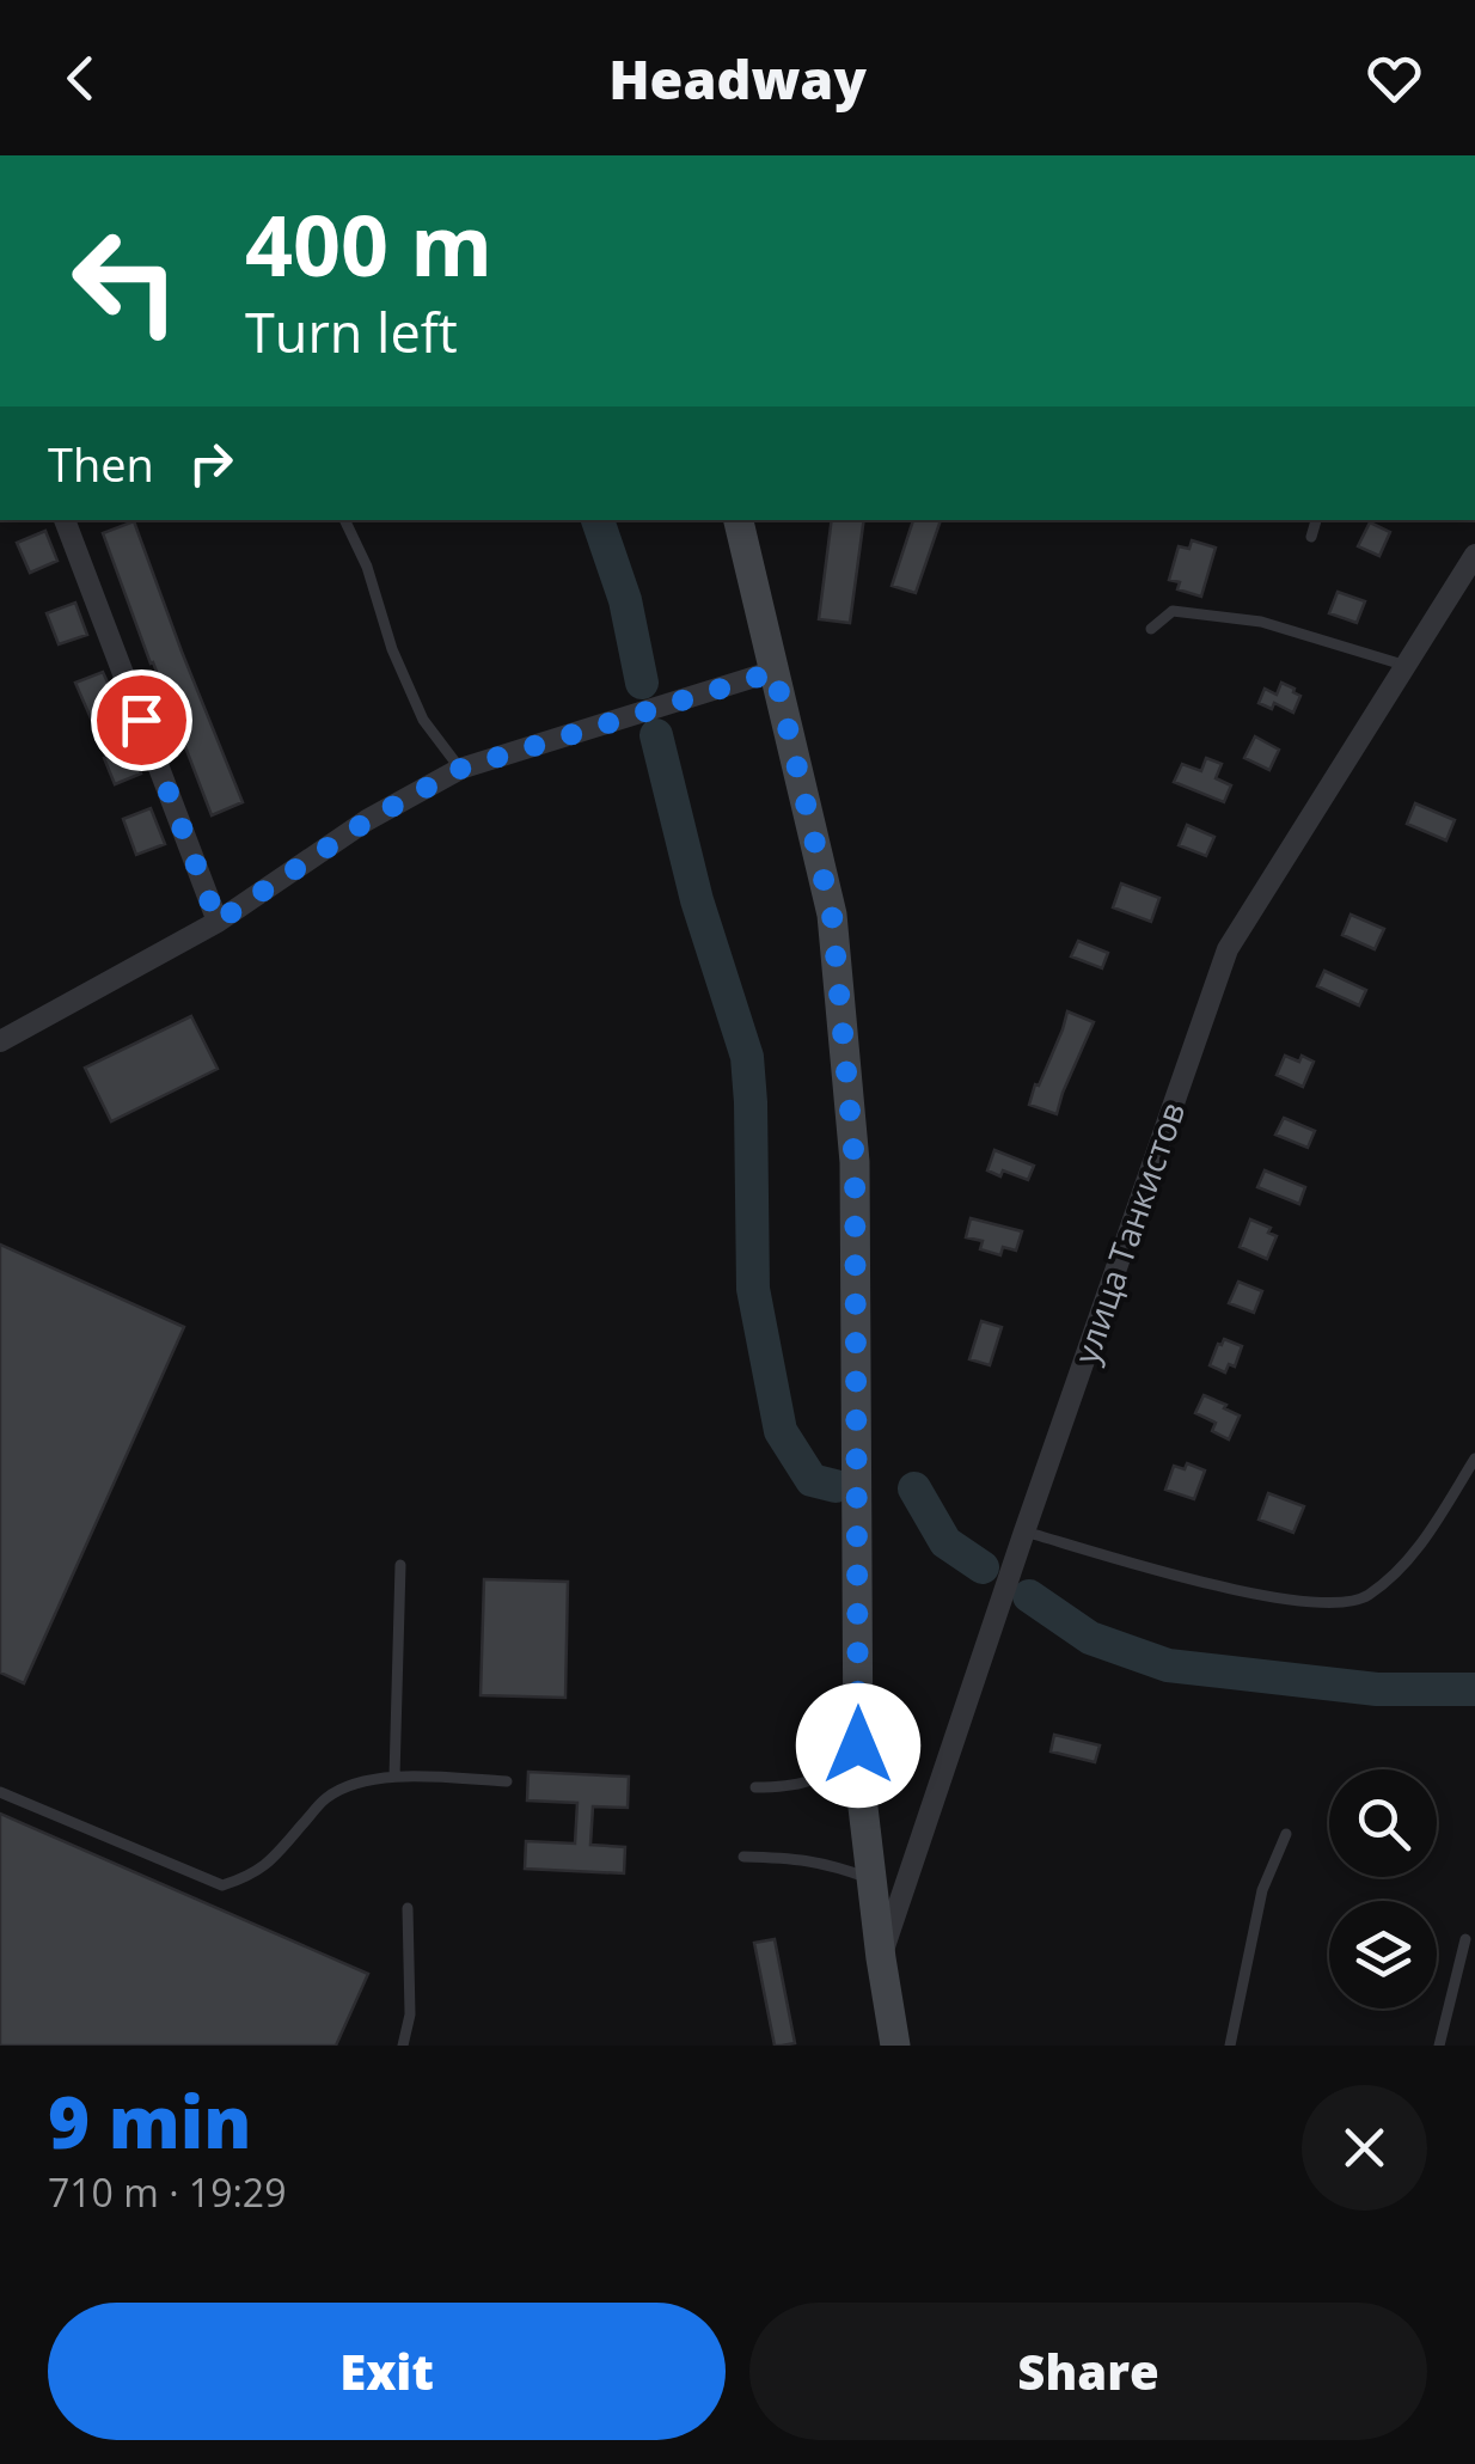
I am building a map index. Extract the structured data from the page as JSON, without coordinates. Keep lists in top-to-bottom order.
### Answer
{
  "streets": {
    "street": ["улица Танкистов"]
  },
  "page": {
    "header": "Headway",
    "turn": ["400 m", "Turn left"],
    "then": "Then",
    "heading": ["9 min", "710 m · 19:29"],
    "buttons": ["Exit", "Share"]
  }
}
